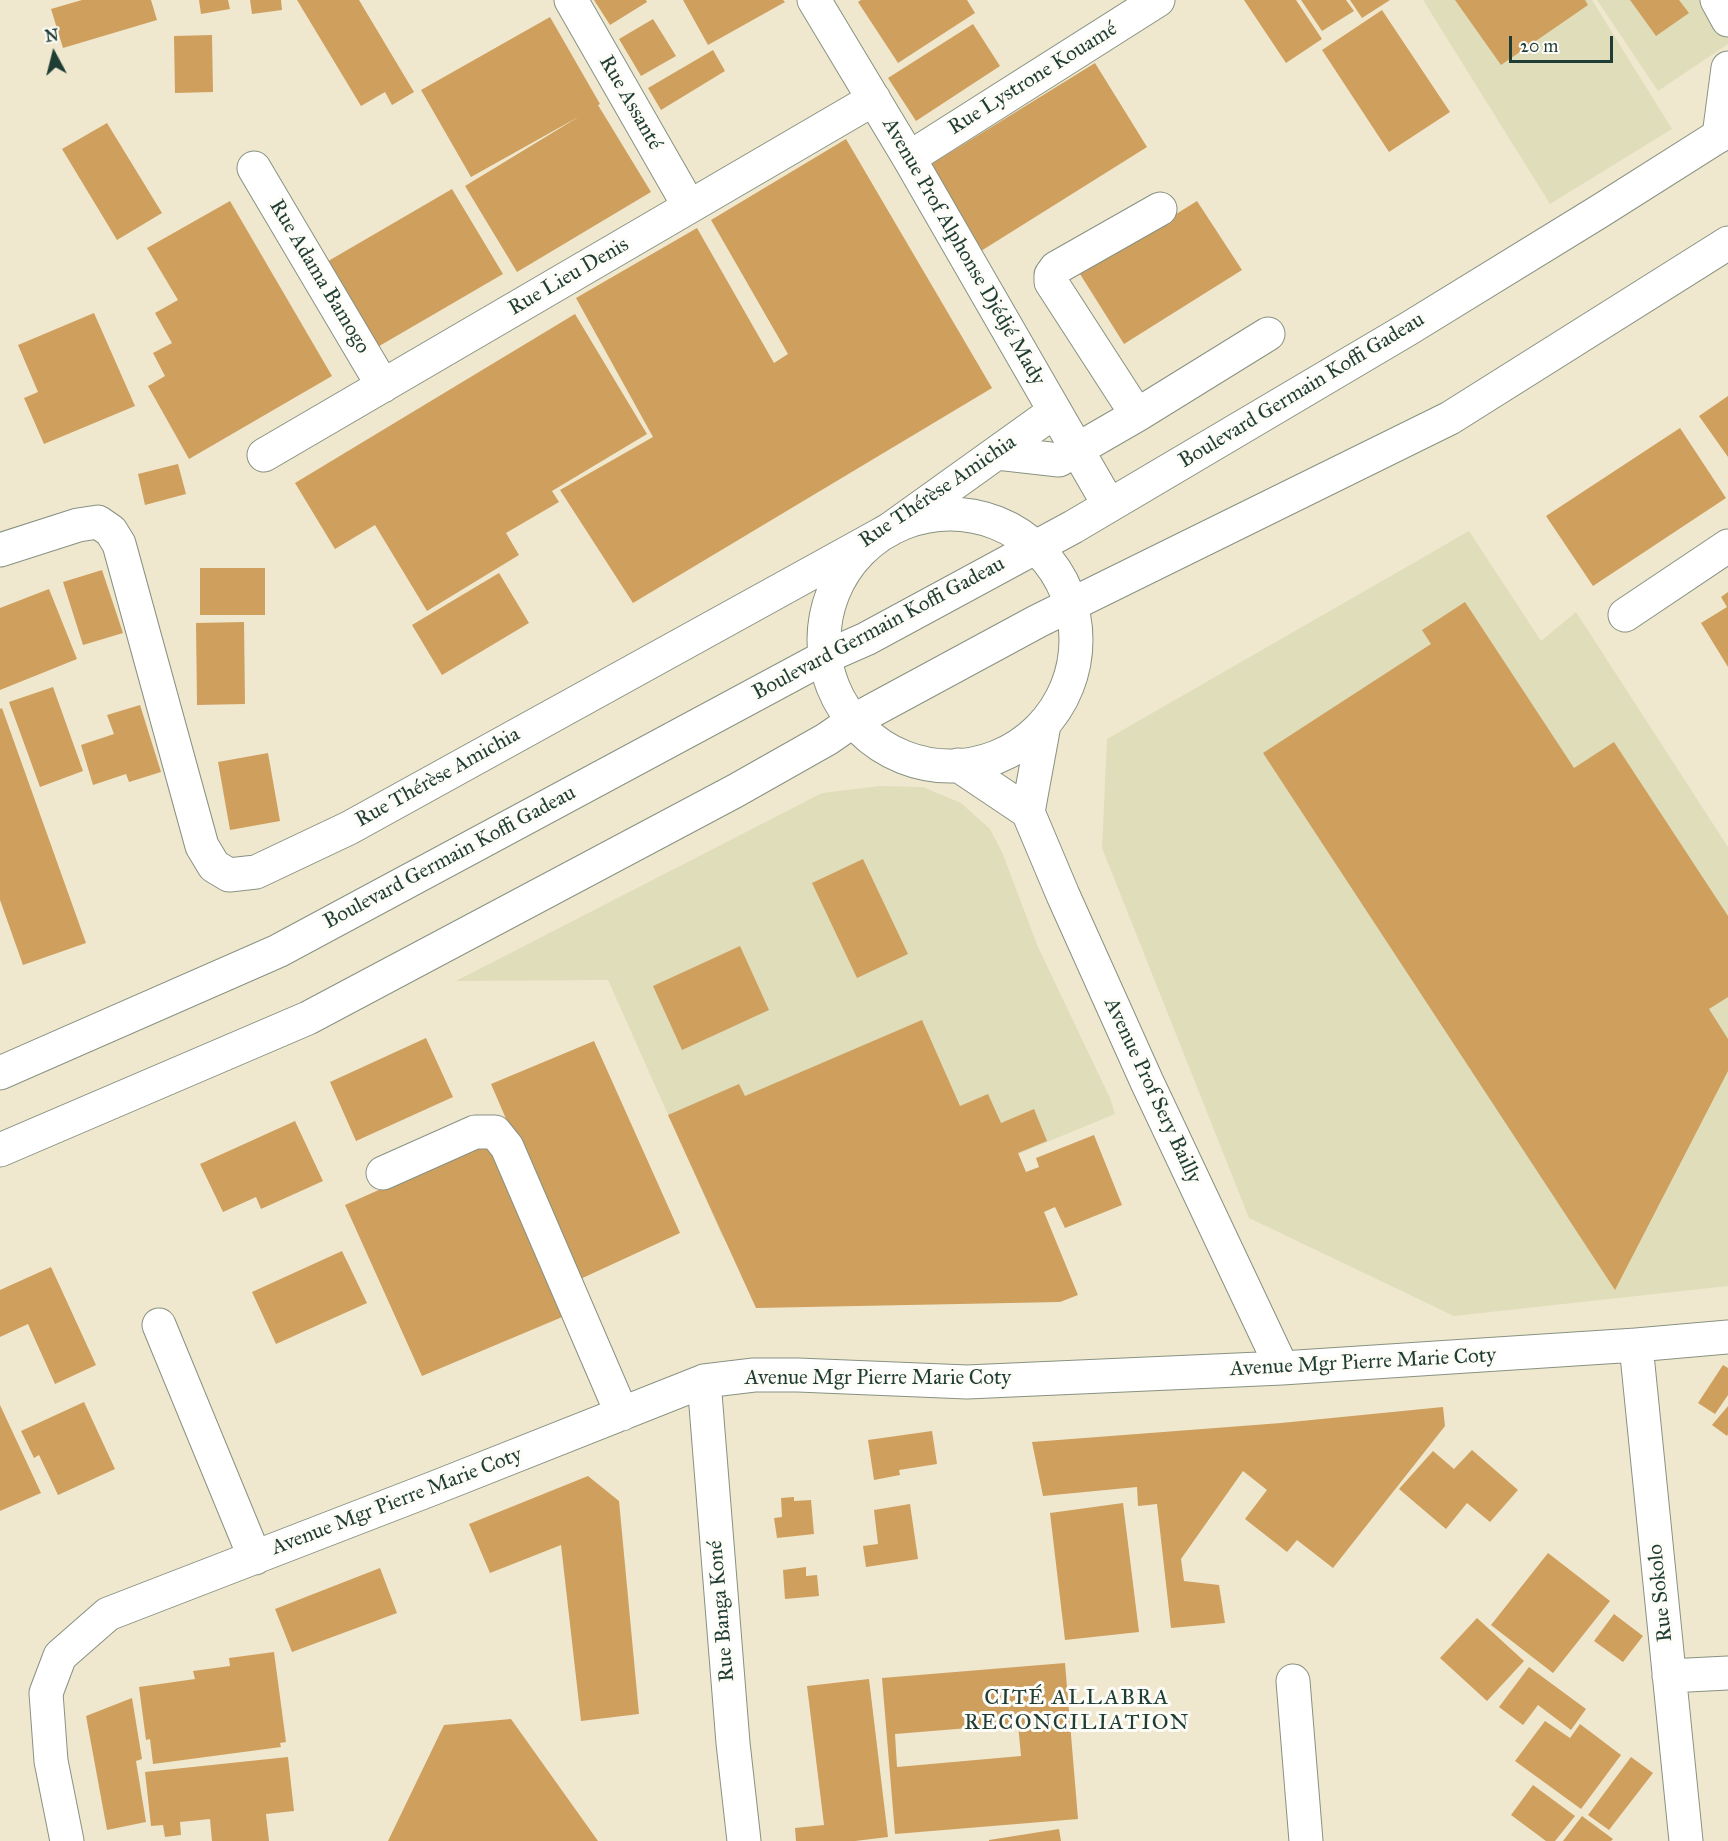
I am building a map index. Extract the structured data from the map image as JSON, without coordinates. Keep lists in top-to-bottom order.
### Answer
{
  "streets": {
    "street": [
      "Rue Lystrone Kouamé",
      "Rue Assanté",
      "Avenue Prof Alphonse Djédjé Mady",
      "Rue Adama Bamogo",
      "Rue Lieu Denis",
      "Boulevard Germain Koffi Gadeau",
      "Rue Thérèse Amichia",
      "Avenue Prof Sery Bailly",
      "Avenue Mgr Pierre Marie Coty",
      "Rue Sokolo",
      "Rue Banga Koné"
    ]
  },
  "crossings": [
    ["Rue Lystrone Kouamé", "Avenue Prof Alphonse Djédjé Mady"],
    ["Rue Assanté", "Rue Lieu Denis"],
    ["Avenue Prof Alphonse Djédjé Mady", "Rue Lieu Denis"],
    ["Avenue Prof Alphonse Djédjé Mady", "Boulevard Germain Koffi Gadeau"],
    ["Avenue Prof Alphonse Djédjé Mady", "Rue Thérèse Amichia"],
    ["Rue Adama Bamogo", "Rue Lieu Denis"],
    ["Avenue Prof Sery Bailly", "Avenue Mgr Pierre Marie Coty"],
    ["Avenue Mgr Pierre Marie Coty", "Rue Sokolo"],
    ["Avenue Mgr Pierre Marie Coty", "Rue Banga Koné"]
  ],
  "districts": ["CITÉ ALLABRA RECONCILIATION"],
  "scale_bar": "20 m",
  "north": "top"
}
